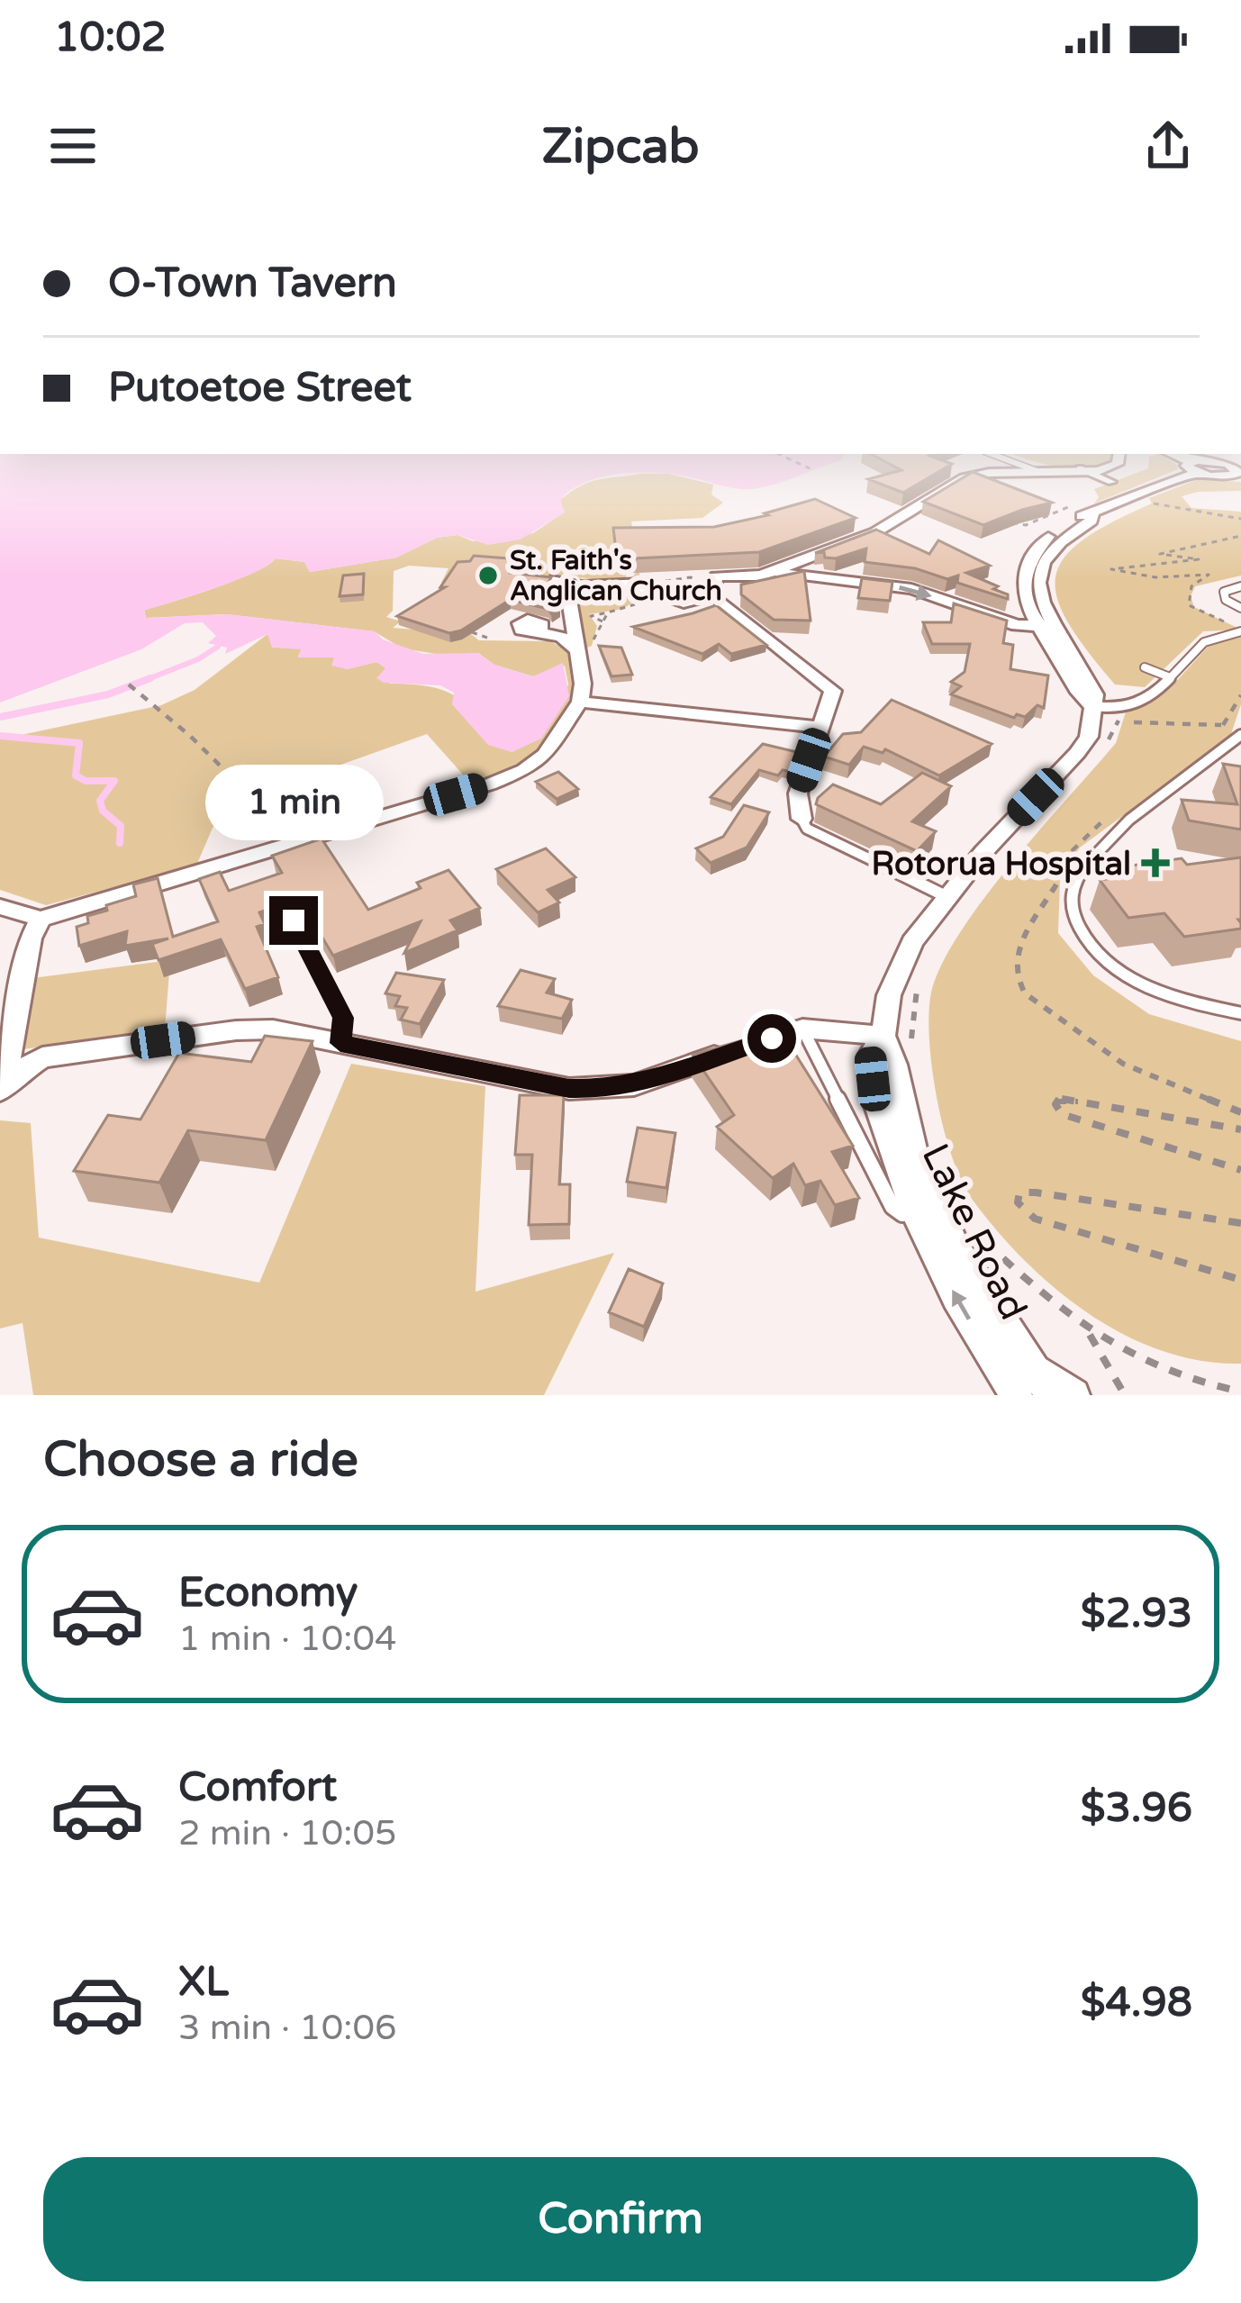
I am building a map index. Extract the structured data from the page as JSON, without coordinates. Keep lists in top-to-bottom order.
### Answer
{
  "streets": {
    "street": ["Lake Road"]
  },
  "places": {
    "other": ["St. Faith's Anglican Church"],
    "health": ["Rotorua Hospital"]
  },
  "page": {
    "status": "10:02",
    "header": "Zipcab",
    "banner": ["O-Town Tavern", "Putoetoe Street"],
    "bubble": "1 min",
    "heading": "Choose a ride",
    "list": [
      {
        "name": "Economy",
        "note": "1 min · 10:04",
        "value": "$2.93"
      },
      {
        "name": "Comfort",
        "note": "2 min · 10:05",
        "value": "$3.96"
      },
      {
        "name": "XL",
        "note": "3 min · 10:06",
        "value": "$4.98"
      }
    ],
    "buttons": "Confirm"
  }
}
